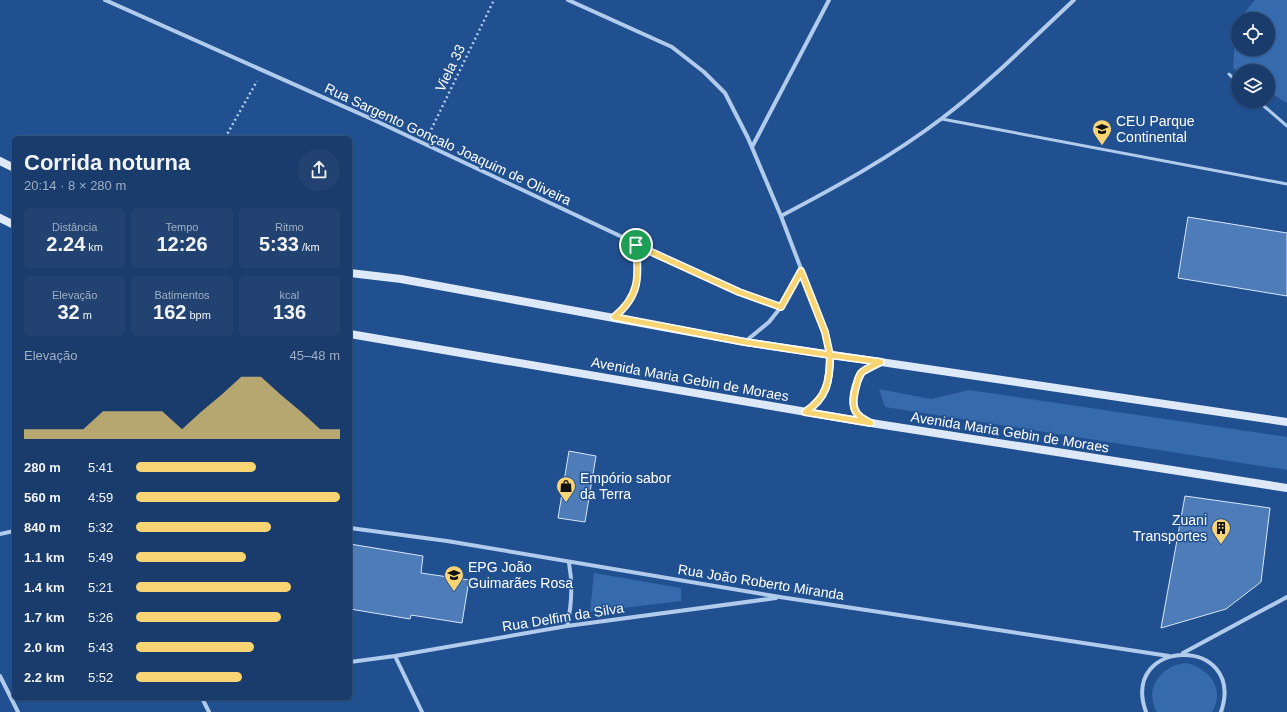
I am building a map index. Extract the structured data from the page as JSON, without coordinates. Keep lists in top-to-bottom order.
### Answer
{
  "streets": {
    "main road": ["Avenida Maria Gebin de Moraes"],
    "street": ["Rua Sargento Gonçalo Joaquim de Oliveira", "Rua João Roberto Miranda", "Rua Delfim da Silva"],
    "path": ["Viela 33"]
  },
  "crossings": [
    ["Viela 33", "Rua Sargento Gonçalo Joaquim de Oliveira"],
    ["Rua João Roberto Miranda", "Rua Delfim da Silva"]
  ],
  "places": {
    "school or university": ["CEU Parque Continental", "EPG João Guimarães Rosa"],
    "shop": ["Empório sabor da Terra"],
    "building": ["Zuani Transportes"]
  },
  "page": {
    "heading": ["Corrida noturna", "20:14 · 8 × 280 m"],
    "stats": [
      ["Distância", "2.24 km"],
      ["Tempo", "12:26"],
      ["Ritmo", "5:33 /km"],
      ["Elevação", "32 m"],
      ["Batimentos", "162 bpm"],
      ["kcal", "136"]
    ],
    "chart": ["Elevação", "45–48 m"],
    "list": [
      {
        "name": "280 m",
        "note": "5:41"
      },
      {
        "name": "560 m",
        "note": "4:59"
      },
      {
        "name": "840 m",
        "note": "5:32"
      },
      {
        "name": "1.1 km",
        "note": "5:49"
      },
      {
        "name": "1.4 km",
        "note": "5:21"
      },
      {
        "name": "1.7 km",
        "note": "5:26"
      },
      {
        "name": "2.0 km",
        "note": "5:43"
      },
      {
        "name": "2.2 km",
        "note": "5:52"
      }
    ]
  }
}
